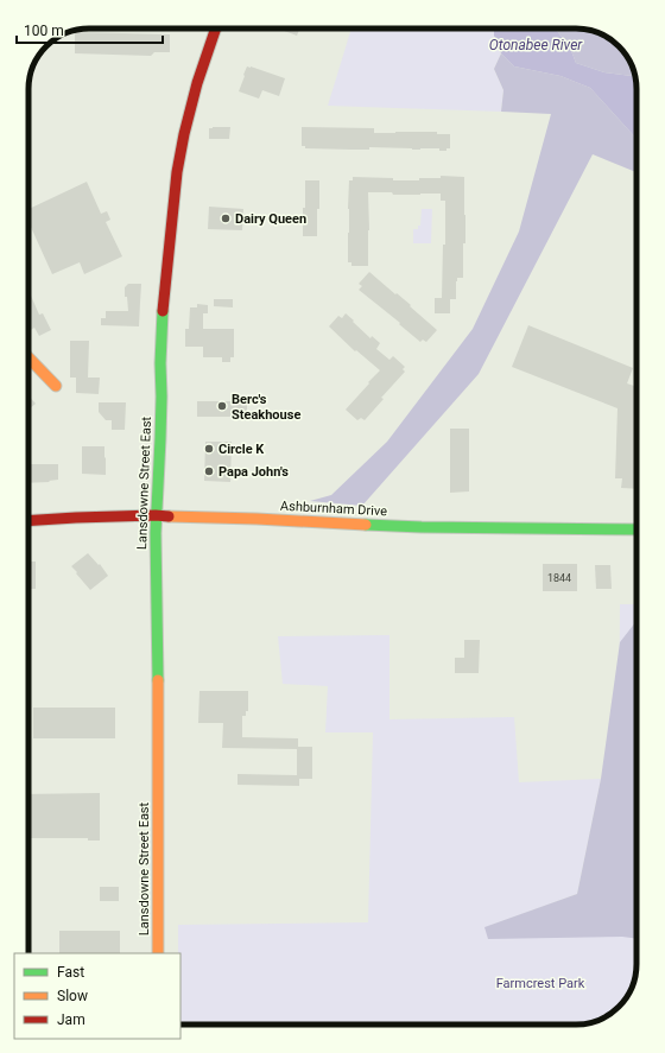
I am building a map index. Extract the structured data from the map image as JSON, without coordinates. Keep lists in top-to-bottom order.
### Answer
{
  "streets": {
    "main road": ["Lansdowne Street East", "Ashburnham Drive"]
  },
  "crossings": [
    ["Lansdowne Street East", "Ashburnham Drive"]
  ],
  "water": ["Otonabee River"],
  "parks": ["Farmcrest Park"],
  "places": [
    "Dairy Queen",
    "Berc's Steakhouse",
    "Circle K",
    "Papa John's"
  ],
  "house_numbers": ["1844"],
  "legend": ["Fast", "Slow", "Jam"],
  "scale_bar": "100 m"
}
